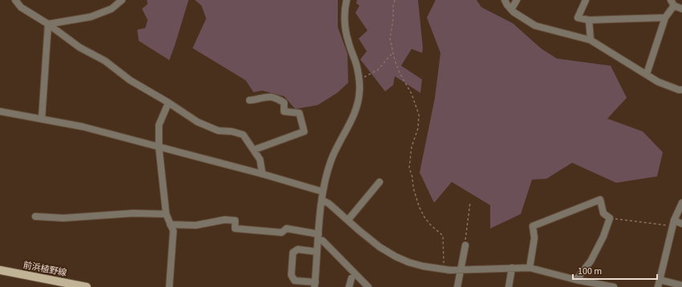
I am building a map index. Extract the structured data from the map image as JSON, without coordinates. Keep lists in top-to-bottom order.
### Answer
{
  "streets": {
    "main road": ["前浜植野線"]
  },
  "scale_bar": "100 m"
}
